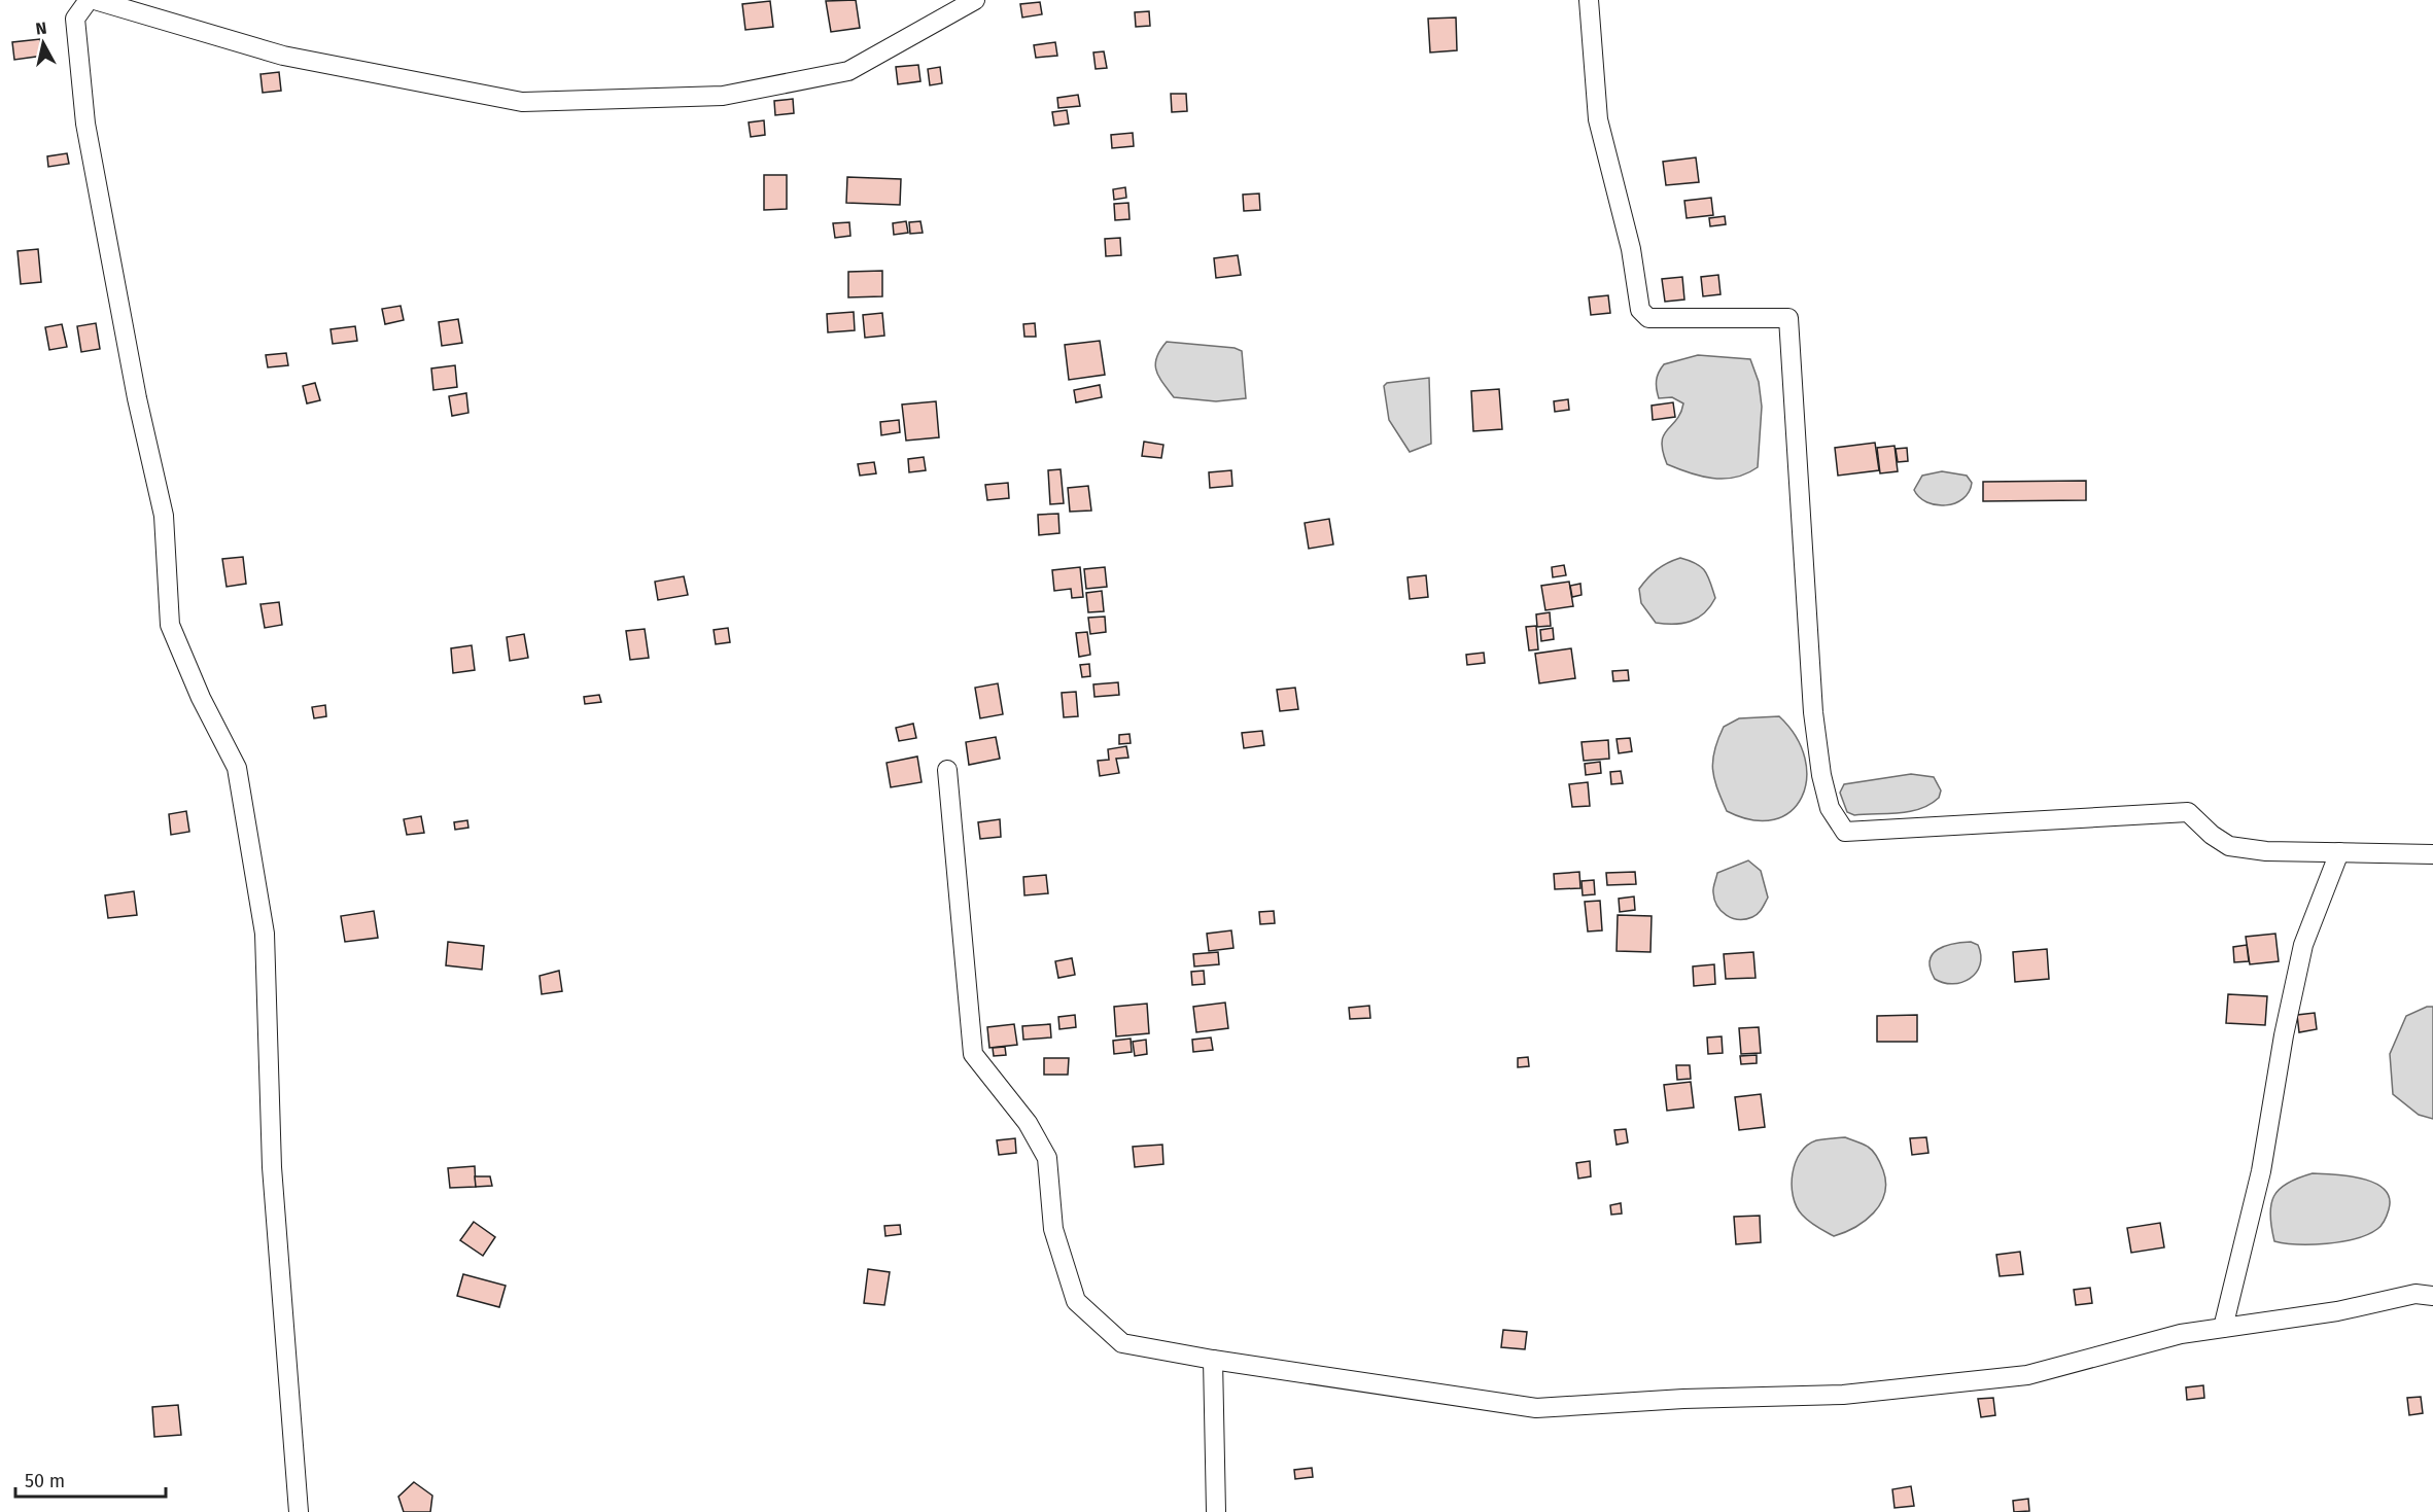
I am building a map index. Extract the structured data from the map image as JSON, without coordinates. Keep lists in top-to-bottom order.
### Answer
{
  "scale_bar": "50 m",
  "north": "top"
}
